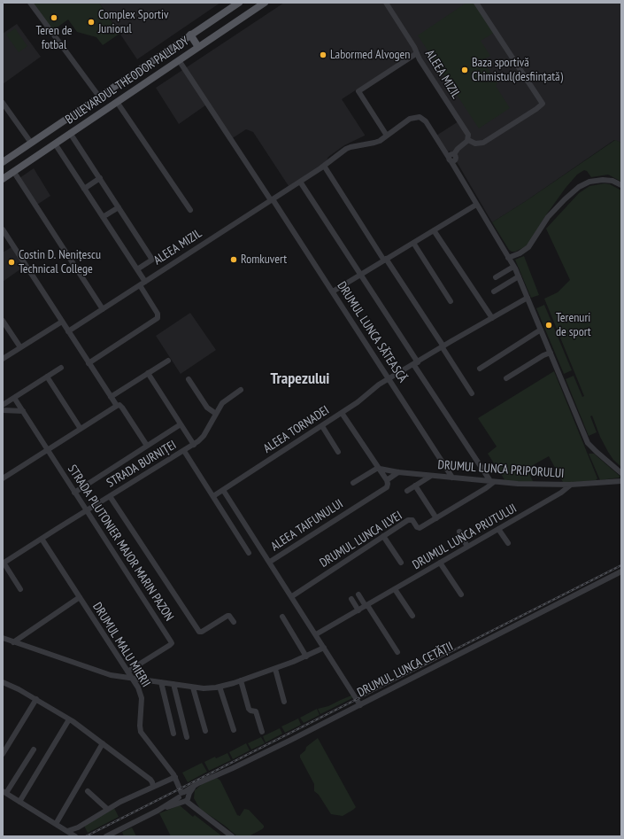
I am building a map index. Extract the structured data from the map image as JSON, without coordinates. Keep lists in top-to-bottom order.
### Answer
{
  "streets": {
    "main road": ["BULEVARDUL THEODOR PALLADY"],
    "street": [
      "ALEEA MIZIL",
      "DRUMUL LUNCA SĂTEASCĂ",
      "ALEEA TORNADEI",
      "STRADA BURNIȚEI",
      "DRUMUL LUNCA PRIPORULUI",
      "ALEEA TAIFUNULUI",
      "DRUMUL LUNCA PRUTULUI",
      "DRUMUL LUNCA ILVEI",
      "STRADA PLUTONIER MAJOR MARIN PAZON",
      "DRUMUL MALU MIERII",
      "DRUMUL LUNCA CETĂȚII"
    ]
  },
  "crossings": [
    ["ALEEA MIZIL", "DRUMUL LUNCA SĂTEASCĂ"],
    ["BULEVARDUL THEODOR PALLADY", "DRUMUL LUNCA SĂTEASCĂ"],
    ["DRUMUL LUNCA SĂTEASCĂ", "ALEEA TORNADEI"],
    ["DRUMUL LUNCA SĂTEASCĂ", "DRUMUL LUNCA PRIPORULUI"],
    ["ALEEA TORNADEI", "ALEEA TAIFUNULUI"],
    ["STRADA BURNIȚEI", "STRADA PLUTONIER MAJOR MARIN PAZON"],
    ["STRADA BURNIȚEI", "DRUMUL MALU MIERII"],
    ["DRUMUL LUNCA PRIPORULUI", "ALEEA TAIFUNULUI"],
    ["DRUMUL LUNCA PRIPORULUI", "DRUMUL LUNCA PRUTULUI"],
    ["DRUMUL LUNCA PRIPORULUI", "DRUMUL LUNCA ILVEI"],
    ["STRADA PLUTONIER MAJOR MARIN PAZON", "DRUMUL MALU MIERII"],
    ["DRUMUL MALU MIERII", "DRUMUL LUNCA CETĂȚII"]
  ],
  "districts": ["Trapezului"],
  "places": [
    "Teren de fotbal",
    "Complex Sportiv Juniorul",
    "Labormed Alvogen",
    "Baza sportivă Chimistul(desființată)",
    "Romkuvert",
    "Costin D. Nenițescu Technical College",
    "Terenuri de sport"
  ]
}
